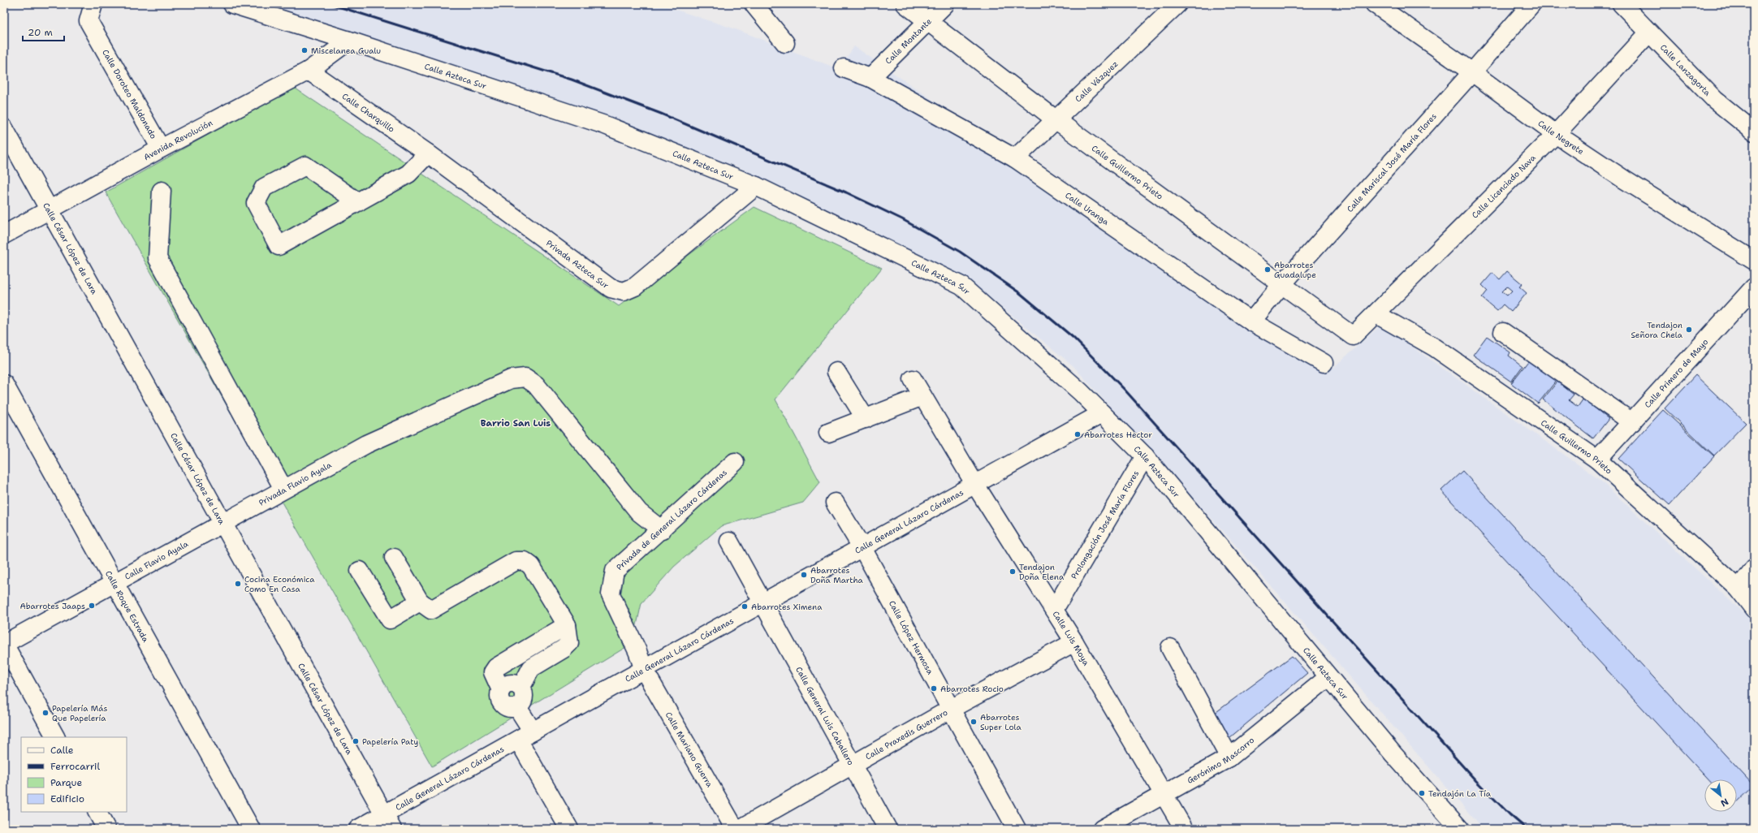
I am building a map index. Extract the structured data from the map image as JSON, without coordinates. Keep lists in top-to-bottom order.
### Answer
{
  "streets": {
    "street": [
      "Calle Montante",
      "Calle Lanzagorta",
      "Calle Azteca Sur",
      "Calle Vázquez",
      "Calle Doroteo Maldonado",
      "Calle Charquillo",
      "Calle Negrete",
      "Avenida Revolución",
      "Calle Mariscal José María Flores",
      "Calle Guillermo Prieto",
      "Calle Licenciado Nava",
      "Calle Uranga",
      "Calle César López de Lara",
      "Privada Azteca Sur",
      "Calle Primero de Mayo",
      "Privada Flavio Ayala",
      "Privada de General Lázaro Cárdenas",
      "Calle General Lázaro Cárdenas",
      "Prolongación José María Flores",
      "Calle Flavio Ayala",
      "Calle Roque Estrada",
      "Calle López Hermosa",
      "Calle Luis Moya",
      "Calle General Luis Caballero",
      "Calle Praxedis Guerrero",
      "Calle Mariano Guerra",
      "Gerónimo Mascorro"
    ]
  },
  "crossings": [
    ["Calle Montante", "Calle Guillermo Prieto"],
    ["Calle Montante", "Calle Uranga"],
    ["Calle Lanzagorta", "Calle Licenciado Nava"],
    ["Calle Azteca Sur", "Avenida Revolución"],
    ["Calle Azteca Sur", "Privada Azteca Sur"],
    ["Calle Azteca Sur", "Calle General Lázaro Cárdenas"],
    ["Calle Azteca Sur", "Prolongación José María Flores"],
    ["Calle Azteca Sur", "Gerónimo Mascorro"],
    ["Calle Vázquez", "Calle Guillermo Prieto"],
    ["Calle Vázquez", "Calle Uranga"],
    ["Calle Doroteo Maldonado", "Avenida Revolución"],
    ["Calle Charquillo", "Avenida Revolución"],
    ["Calle Charquillo", "Privada Azteca Sur"],
    ["Calle Negrete", "Calle Mariscal José María Flores"],
    ["Calle Negrete", "Calle Licenciado Nava"],
    ["Avenida Revolución", "Calle César López de Lara"],
    ["Calle Mariscal José María Flores", "Calle Guillermo Prieto"],
    ["Calle Mariscal José María Flores", "Calle Uranga"],
    ["Calle Guillermo Prieto", "Calle Licenciado Nava"],
    ["Calle Guillermo Prieto", "Calle Primero de Mayo"],
    ["Calle César López de Lara", "Privada Flavio Ayala"],
    ["Calle César López de Lara", "Calle General Lázaro Cárdenas"],
    ["Calle César López de Lara", "Calle Flavio Ayala"],
    ["Privada Flavio Ayala", "Privada de General Lázaro Cárdenas"],
    ["Privada Flavio Ayala", "Calle Flavio Ayala"],
    ["Privada de General Lázaro Cárdenas", "Calle General Lázaro Cárdenas"],
    ["Privada de General Lázaro Cárdenas", "Calle Mariano Guerra"],
    ["Calle General Lázaro Cárdenas", "Calle López Hermosa"],
    ["Calle General Lázaro Cárdenas", "Calle Luis Moya"],
    ["Calle General Lázaro Cárdenas", "Calle General Luis Caballero"],
    ["Calle General Lázaro Cárdenas", "Calle Mariano Guerra"],
    ["Prolongación José María Flores", "Calle Luis Moya"],
    ["Calle Flavio Ayala", "Calle Roque Estrada"],
    ["Calle López Hermosa", "Calle Praxedis Guerrero"],
    ["Calle Luis Moya", "Calle Praxedis Guerrero"],
    ["Calle Luis Moya", "Gerónimo Mascorro"],
    ["Calle General Luis Caballero", "Calle Praxedis Guerrero"]
  ],
  "districts": ["Barrio San Luis"],
  "places": [
    "Miscelanea Gualu",
    "Abarrotes Guadalupe",
    "Tendajon Señora Chela",
    "Abarrotes Hector",
    "Tendajon Doña Elena",
    "Abarrotes Doña Martha",
    "Cocina Económica Como En Casa",
    "Abarrotes Jaaps",
    "Abarrotes Ximena",
    "Abarrotes Rocio",
    "Papelería Más Que Papelería",
    "Abarrotes Super Lola",
    "Papelería Paty",
    "Tendajón La Tía"
  ],
  "legend": [
    "Calle",
    "Ferrocarril",
    "Parque",
    "Edificio"
  ],
  "scale_bar": "20 m",
  "north": "bottom right"
}
